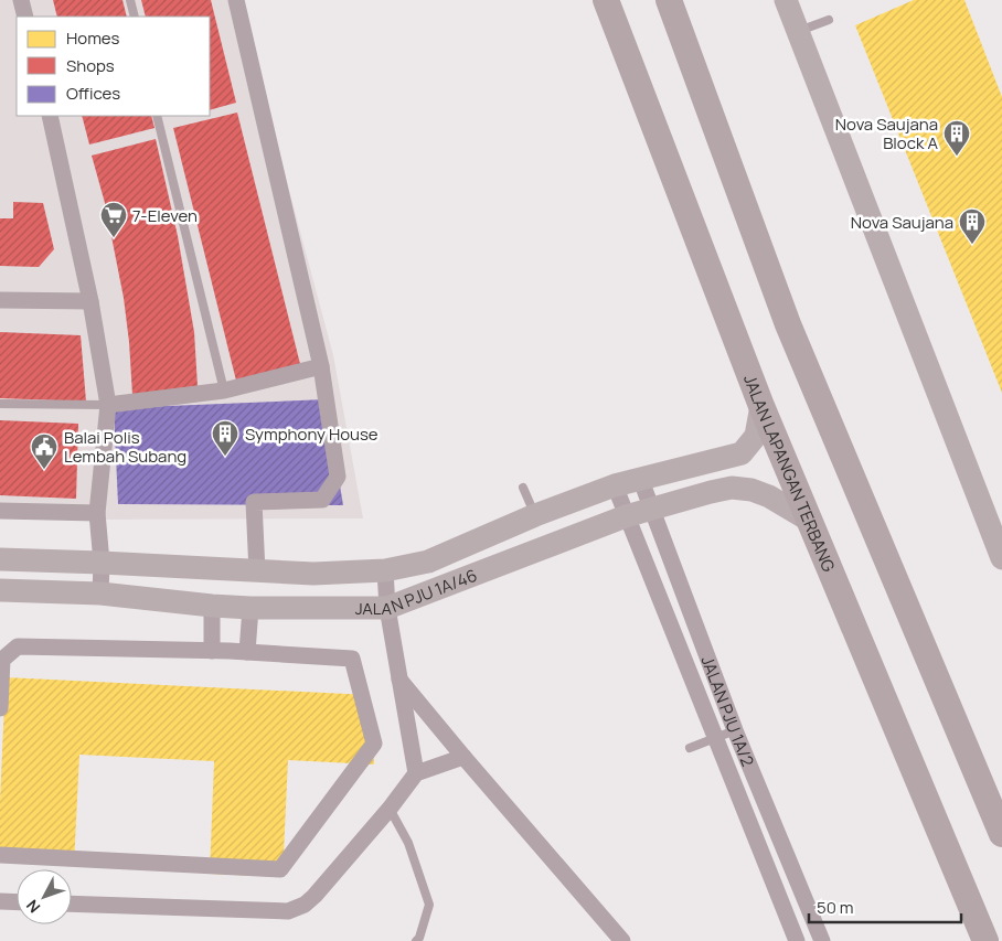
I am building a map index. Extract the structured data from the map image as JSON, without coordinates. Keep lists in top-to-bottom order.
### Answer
{
  "streets": {
    "main road": ["JALAN LAPANGAN TERBANG"],
    "street": ["JALAN PJU 1A/46", "JALAN PJU 1A/2"]
  },
  "crossings": [
    ["JALAN LAPANGAN TERBANG", "JALAN PJU 1A/46"],
    ["JALAN PJU 1A/46", "JALAN PJU 1A/2"]
  ],
  "places": {
    "building": ["Nova Saujana Block A", "Nova Saujana", "Symphony House"],
    "supermarket": ["7-Eleven"],
    "public building": ["Balai Polis Lembah Subang"]
  },
  "legend": ["Homes", "Shops", "Offices"],
  "scale_bar": "50 m",
  "north": "bottom left"
}
